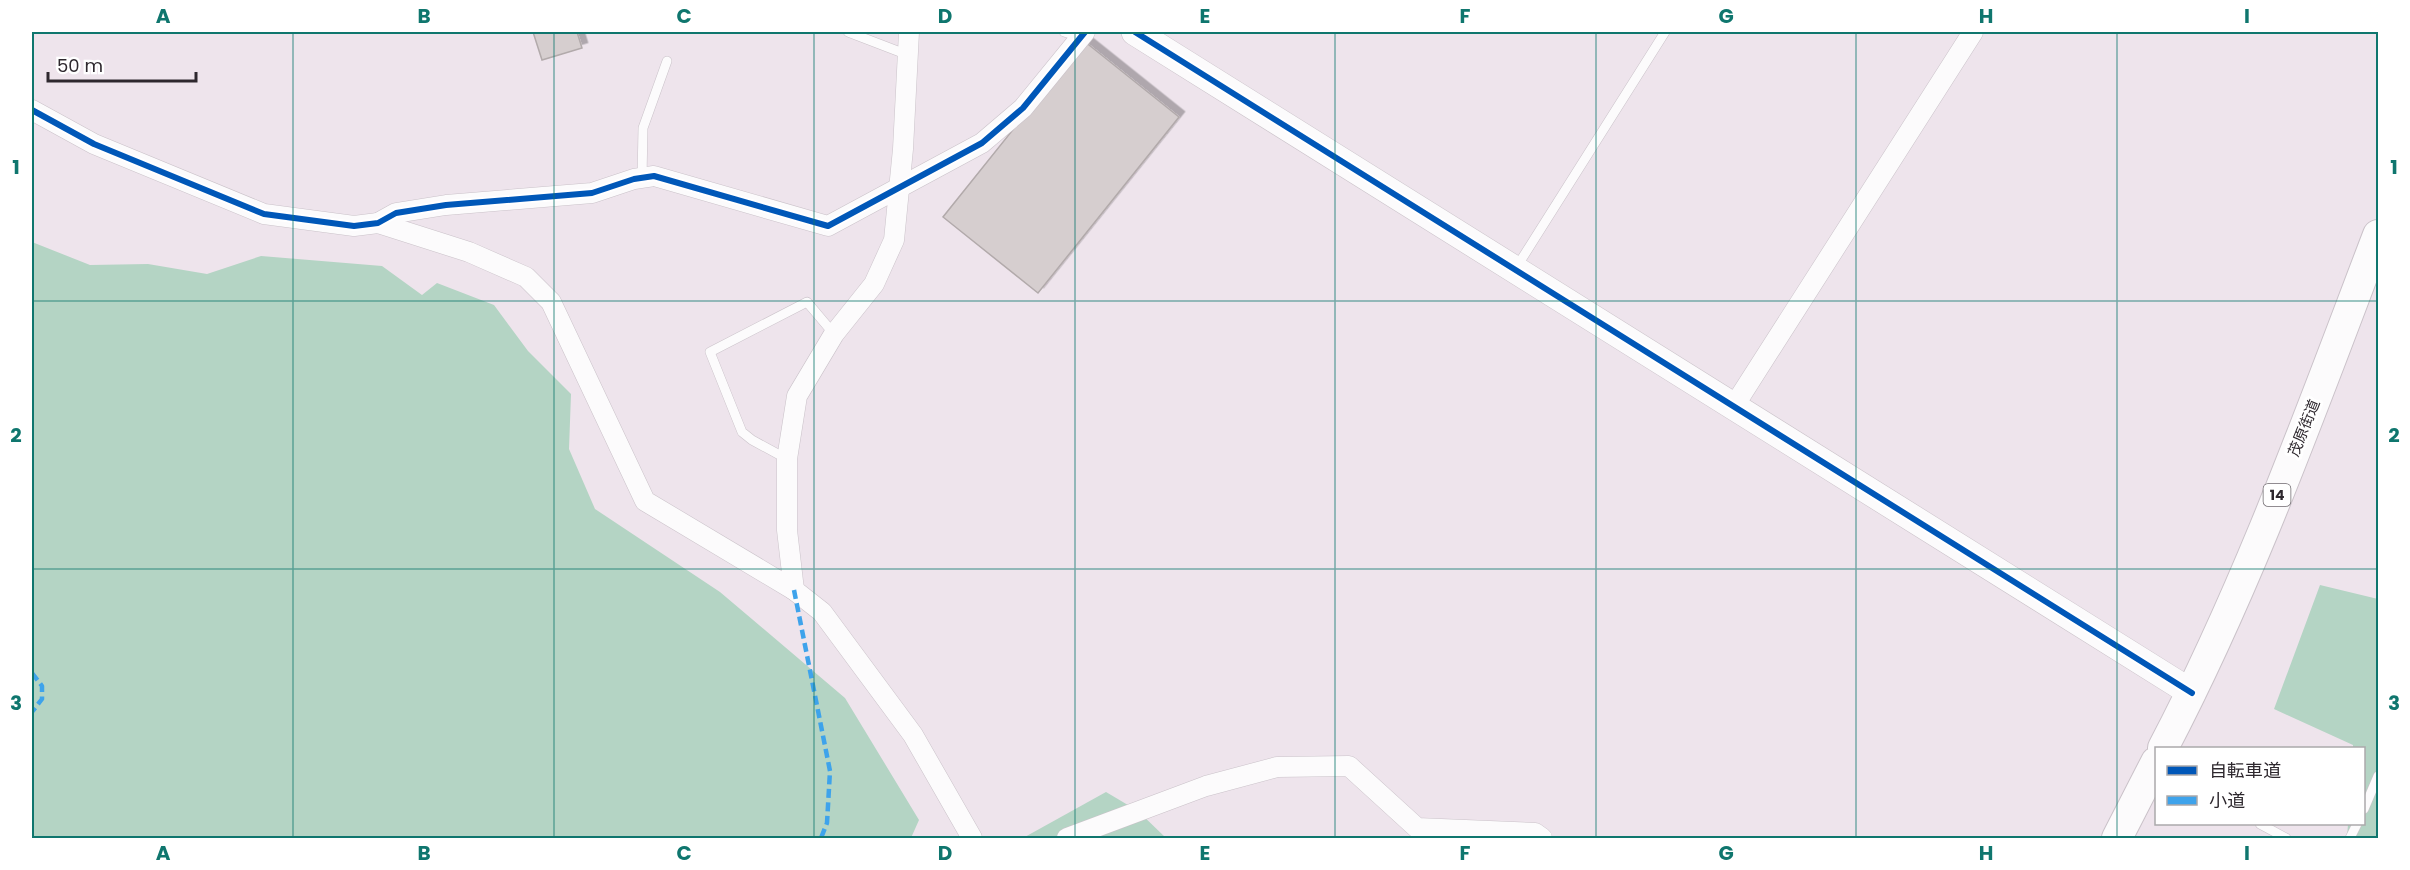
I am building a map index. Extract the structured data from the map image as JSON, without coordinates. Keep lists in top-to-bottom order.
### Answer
{
  "streets": {
    "main road": ["茂原街道", "14"]
  },
  "legend": ["自転車道", "小道"],
  "scale_bar": "50 m",
  "grid": {
    "columns": [
      "A",
      "B",
      "C",
      "D",
      "E",
      "F",
      "G",
      "H",
      "I"
    ],
    "rows": ["1", "2", "3"]
  }
}
